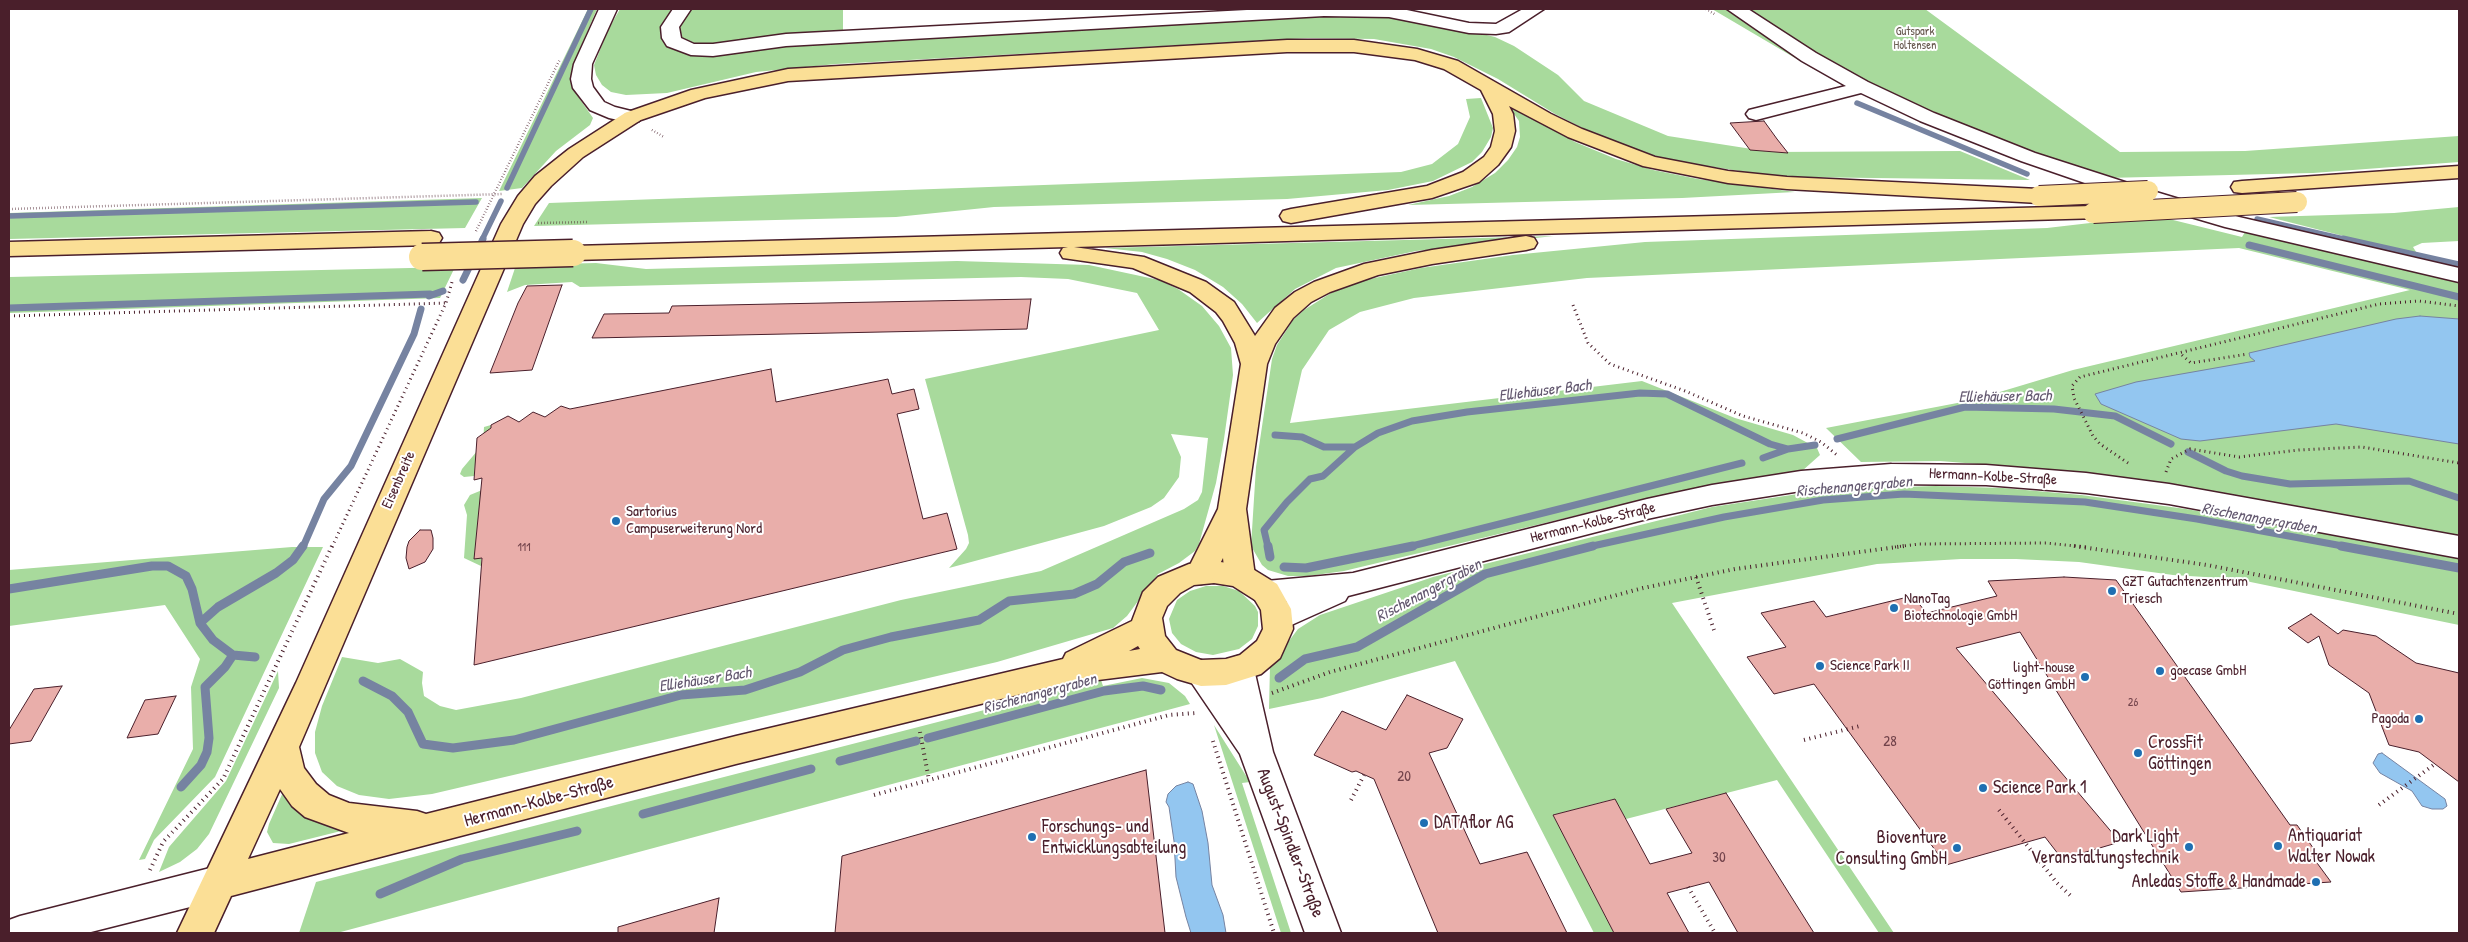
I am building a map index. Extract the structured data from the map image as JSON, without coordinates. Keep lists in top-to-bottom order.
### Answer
{
  "streets": {
    "main road": ["Hermann-Kolbe-Straße", "Eisenbreite"],
    "street": ["August-Spindler-Straße"]
  },
  "crossings": [
    ["Hermann-Kolbe-Straße", "Eisenbreite"],
    ["Hermann-Kolbe-Straße", "August-Spindler-Straße"]
  ],
  "water": ["Elliehäuser Bach", "Rischenangergraben"],
  "parks": ["Gutspark Holtensen"],
  "places": [
    "Sartorius Campuserweiterung Nord",
    "GZT Gutachtenzentrum Triesch",
    "NanoTag Biotechnologie GmbH",
    "Science Park II",
    "goecase GmbH",
    "light-house Göttingen GmbH",
    "Pagoda",
    "CrossFit Göttingen",
    "Science Park 1",
    "DATAflor AG",
    "Forschungs- und Entwicklungsabteilung",
    "Antiquariat Walter Nowak",
    "Dark Light Veranstaltungstechnik",
    "Bioventure Consulting GmbH",
    "Anledas Stoffe & Handmade"
  ],
  "house_numbers": [
    "111",
    "26",
    "28",
    "20",
    "30"
  ]
}
